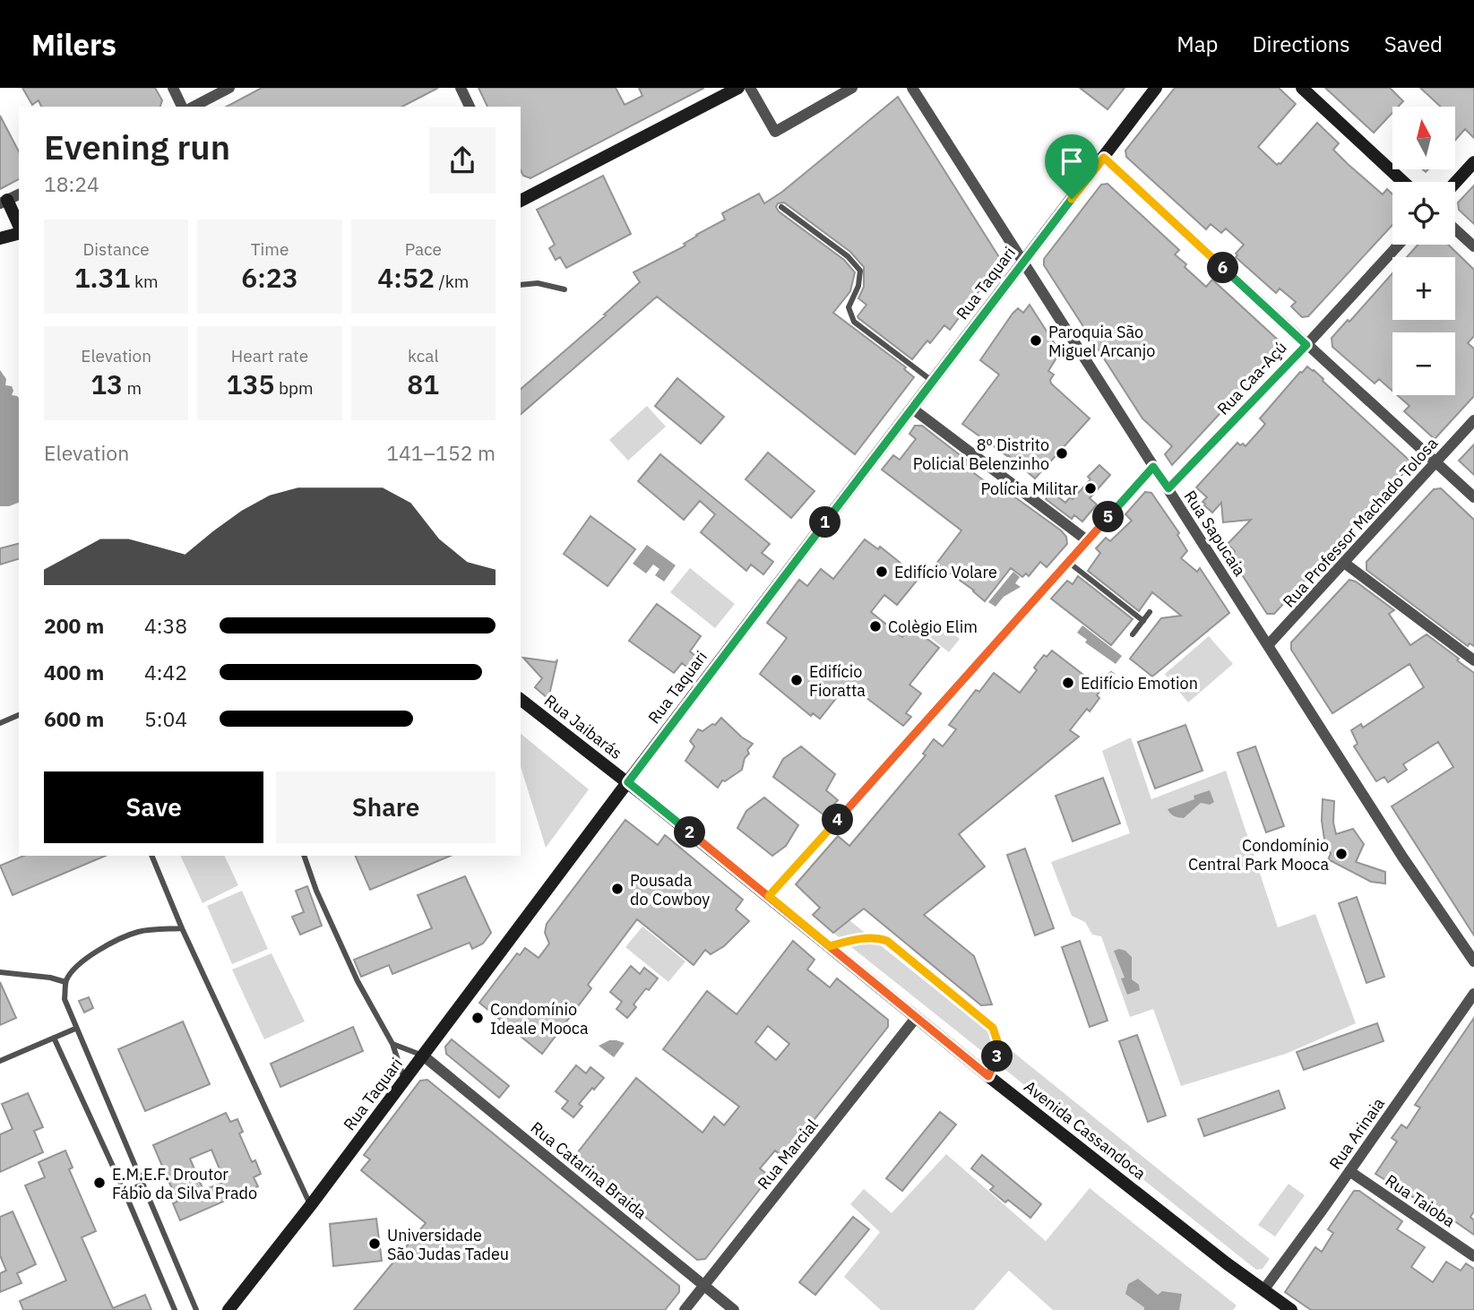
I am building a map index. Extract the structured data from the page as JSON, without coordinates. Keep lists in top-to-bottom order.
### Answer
{
  "streets": {
    "main road": ["Rua Taquari", "Rua Jaibarás", "Avenida Cassandoca"],
    "street": [
      "Rua Caa-Açú",
      "Rua Professor Machado Tolosa",
      "Rua Sapucaia",
      "Rua Arinaia",
      "Rua Marcial",
      "Rua Catarina Braida",
      "Rua Taioba"
    ]
  },
  "crossings": [
    ["Rua Taquari", "Rua Sapucaia"],
    ["Rua Taquari", "Rua Jaibarás"],
    ["Rua Taquari", "Avenida Cassandoca"],
    ["Rua Taquari", "Rua Catarina Braida"],
    ["Rua Caa-Açú", "Rua Sapucaia"],
    ["Rua Professor Machado Tolosa", "Rua Sapucaia"],
    ["Rua Jaibarás", "Avenida Cassandoca"],
    ["Avenida Cassandoca", "Rua Arinaia"],
    ["Avenida Cassandoca", "Rua Marcial"],
    ["Rua Arinaia", "Rua Taioba"],
    ["Rua Marcial", "Rua Catarina Braida"]
  ],
  "places": [
    "Paroquia São Miguel Arcanjo",
    "8º Distrito Policial Belenzinho",
    "Polícia Militar",
    "Edifício Volare",
    "Colègio Elim",
    "Edifício Fioratta",
    "Edifício Emotion",
    "Condomínio Central Park Mooca",
    "Pousada do Cowboy",
    "Condomínio Ideale Mooca",
    "E.M.E.F. Droutor Fábio da Silva Prado",
    "Universidade São Judas Tadeu"
  ],
  "north": "top",
  "page": {
    "header": "Milers",
    "nav": ["Map", "Directions", "Saved"],
    "map_buttons": ["+", "−"],
    "heading": ["Evening run", "18:24"],
    "stats": [
      ["Distance", "1.31 km"],
      ["Time", "6:23"],
      ["Pace", "4:52 /km"],
      ["Elevation", "13 m"],
      ["Heart rate", "135 bpm"],
      ["kcal", "81"]
    ],
    "pins": [
      "6",
      "5",
      "1",
      "4",
      "2",
      "3"
    ],
    "chart": ["Elevation", "141–152 m"],
    "list": [
      {
        "name": "200 m",
        "note": "4:38"
      },
      {
        "name": "400 m",
        "note": "4:42"
      },
      {
        "name": "600 m",
        "note": "5:04"
      }
    ],
    "buttons": ["Save", "Share"]
  }
}
